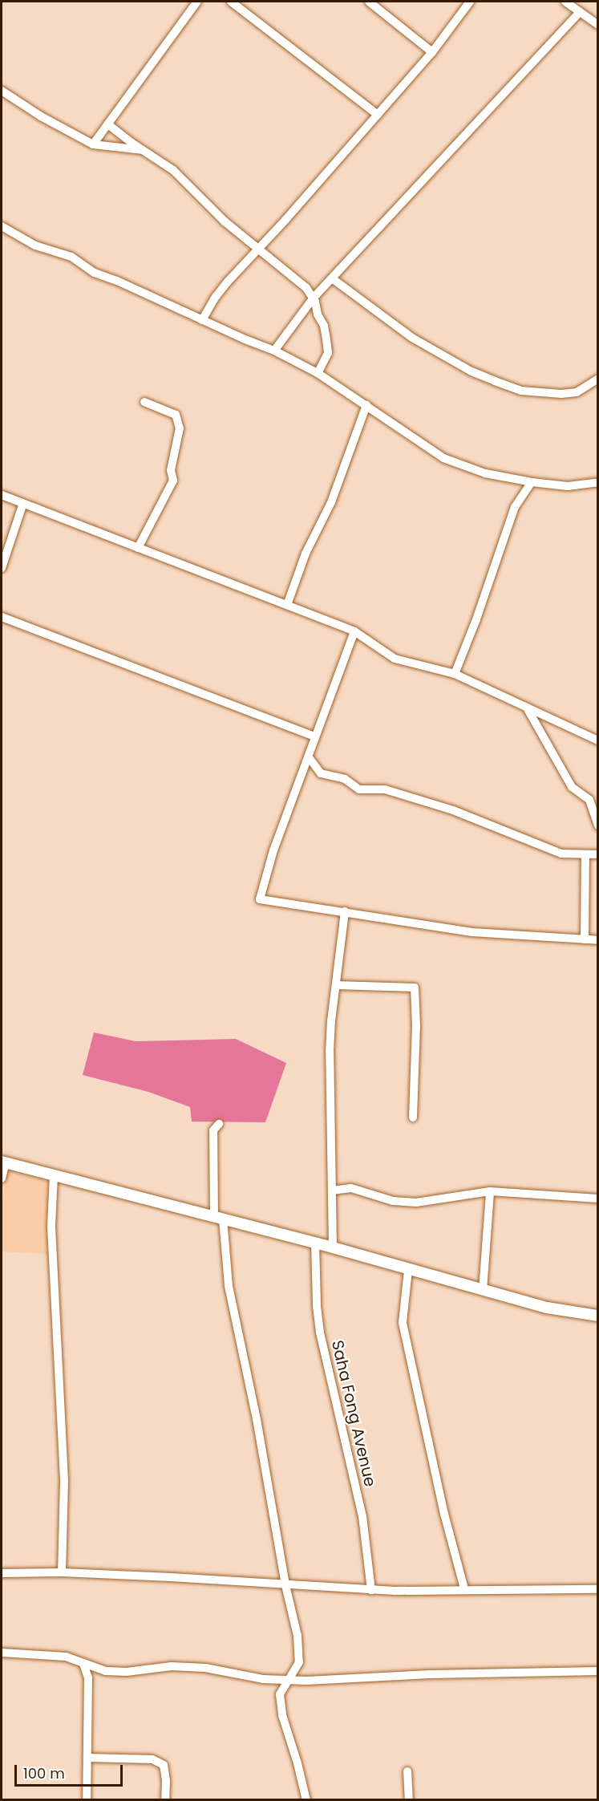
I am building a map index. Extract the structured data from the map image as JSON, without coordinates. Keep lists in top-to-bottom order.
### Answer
{
  "streets": {
    "street": ["Saha Fong Avenue"]
  },
  "scale_bar": "100 m"
}
